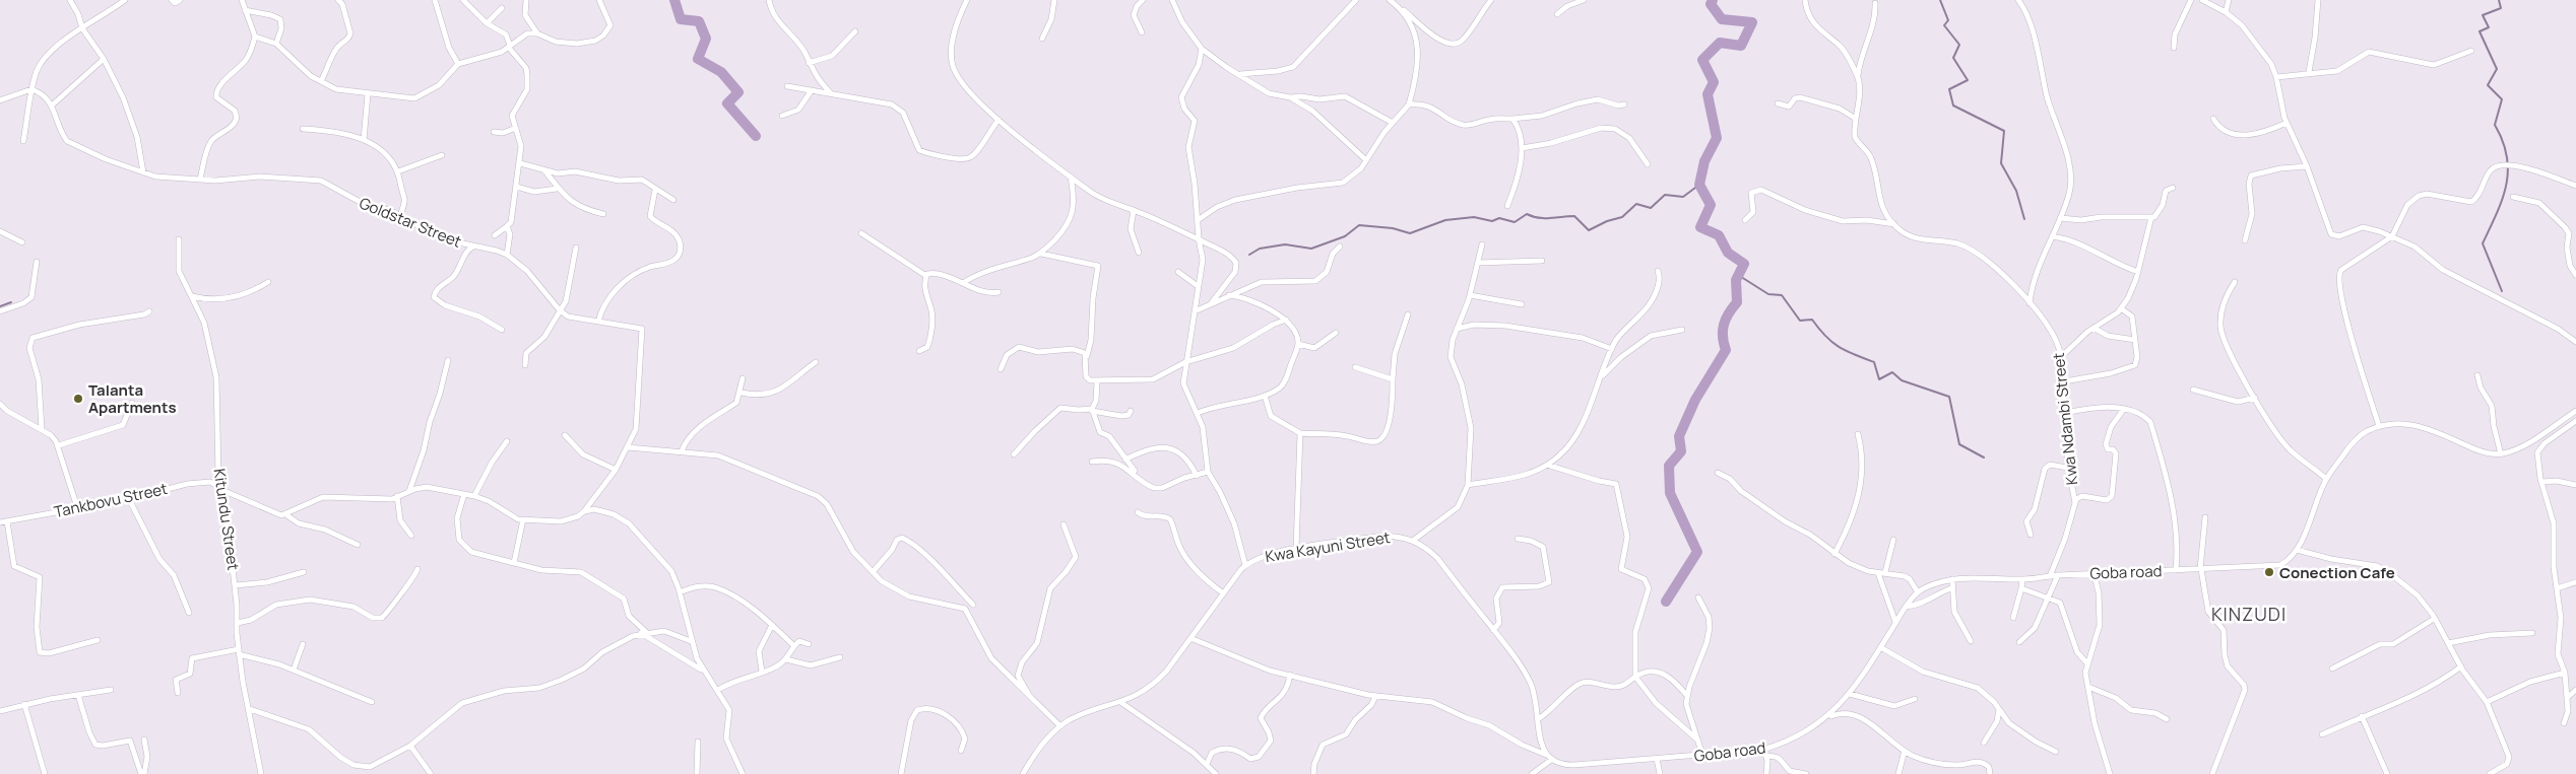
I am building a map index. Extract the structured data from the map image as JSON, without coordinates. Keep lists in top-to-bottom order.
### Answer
{
  "streets": {
    "street": [
      "Goldstar Street",
      "Kwa Ndambi Street",
      "Tankbovu Street",
      "Kitundu Street",
      "Kwa Kayuni Street",
      "Goba road"
    ]
  },
  "crossings": [
    ["Kwa Ndambi Street", "Goba road"],
    ["Tankbovu Street", "Kitundu Street"]
  ],
  "districts": ["KINZUDI"],
  "places": ["Talanta Apartments", "Conection Cafe"]
}
